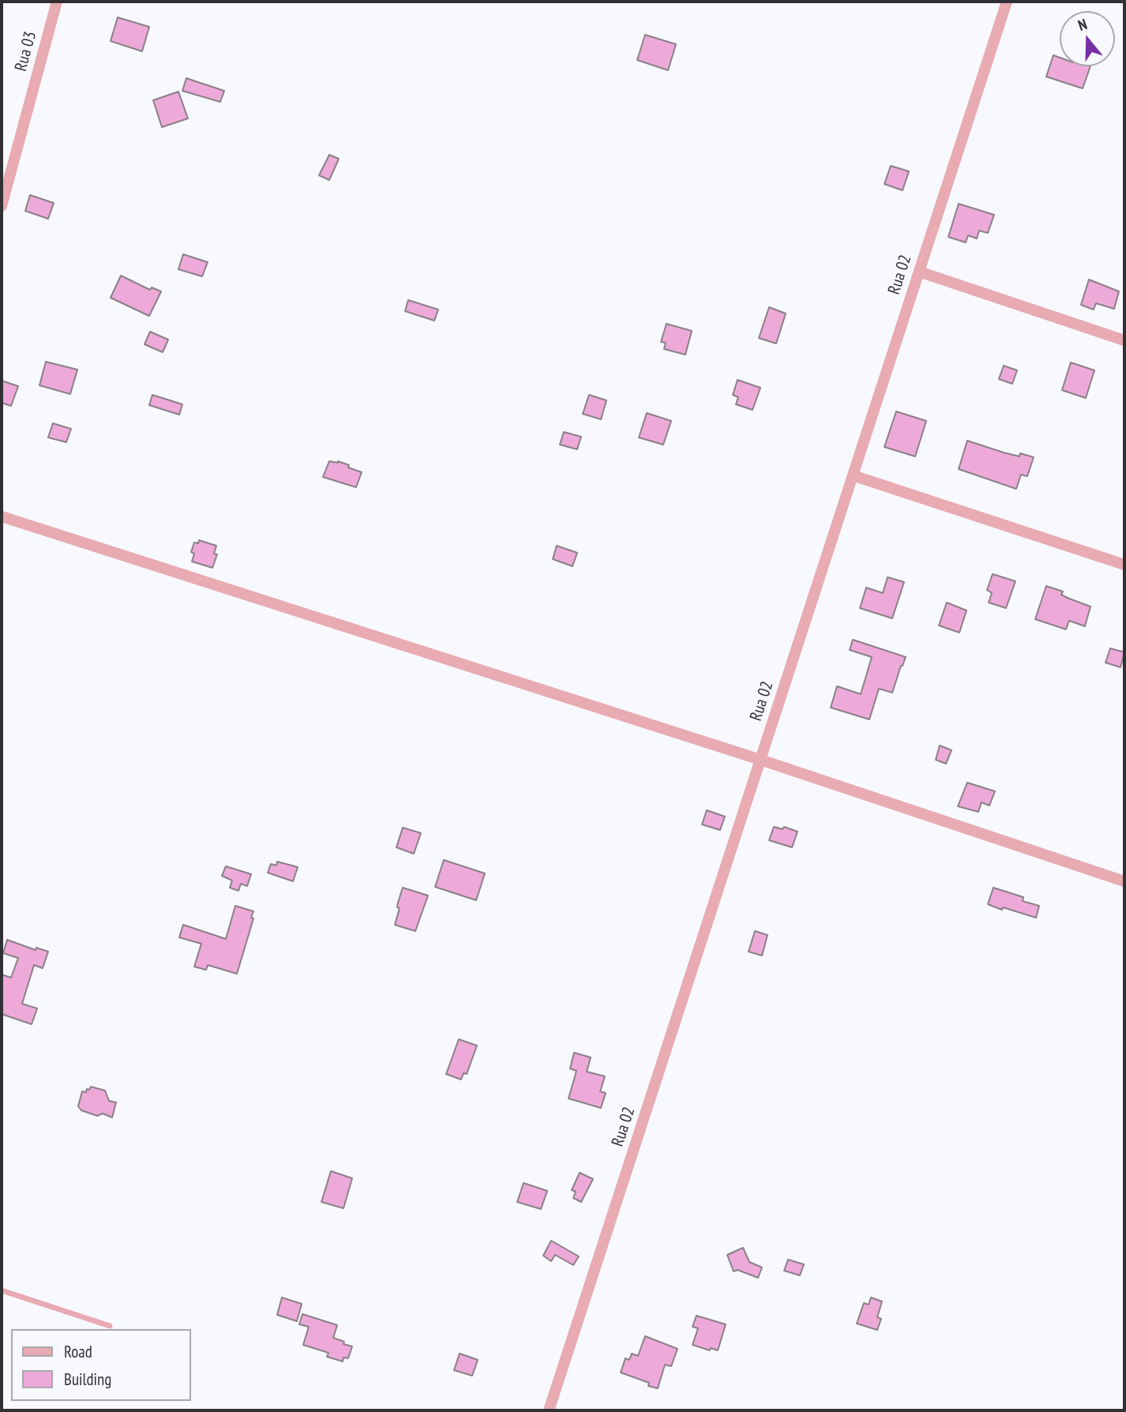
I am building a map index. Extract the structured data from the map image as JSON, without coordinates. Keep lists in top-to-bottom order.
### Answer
{
  "streets": {
    "street": ["Rua 03", "Rua 02"]
  },
  "legend": ["Road", "Building"],
  "north": "top"
}
